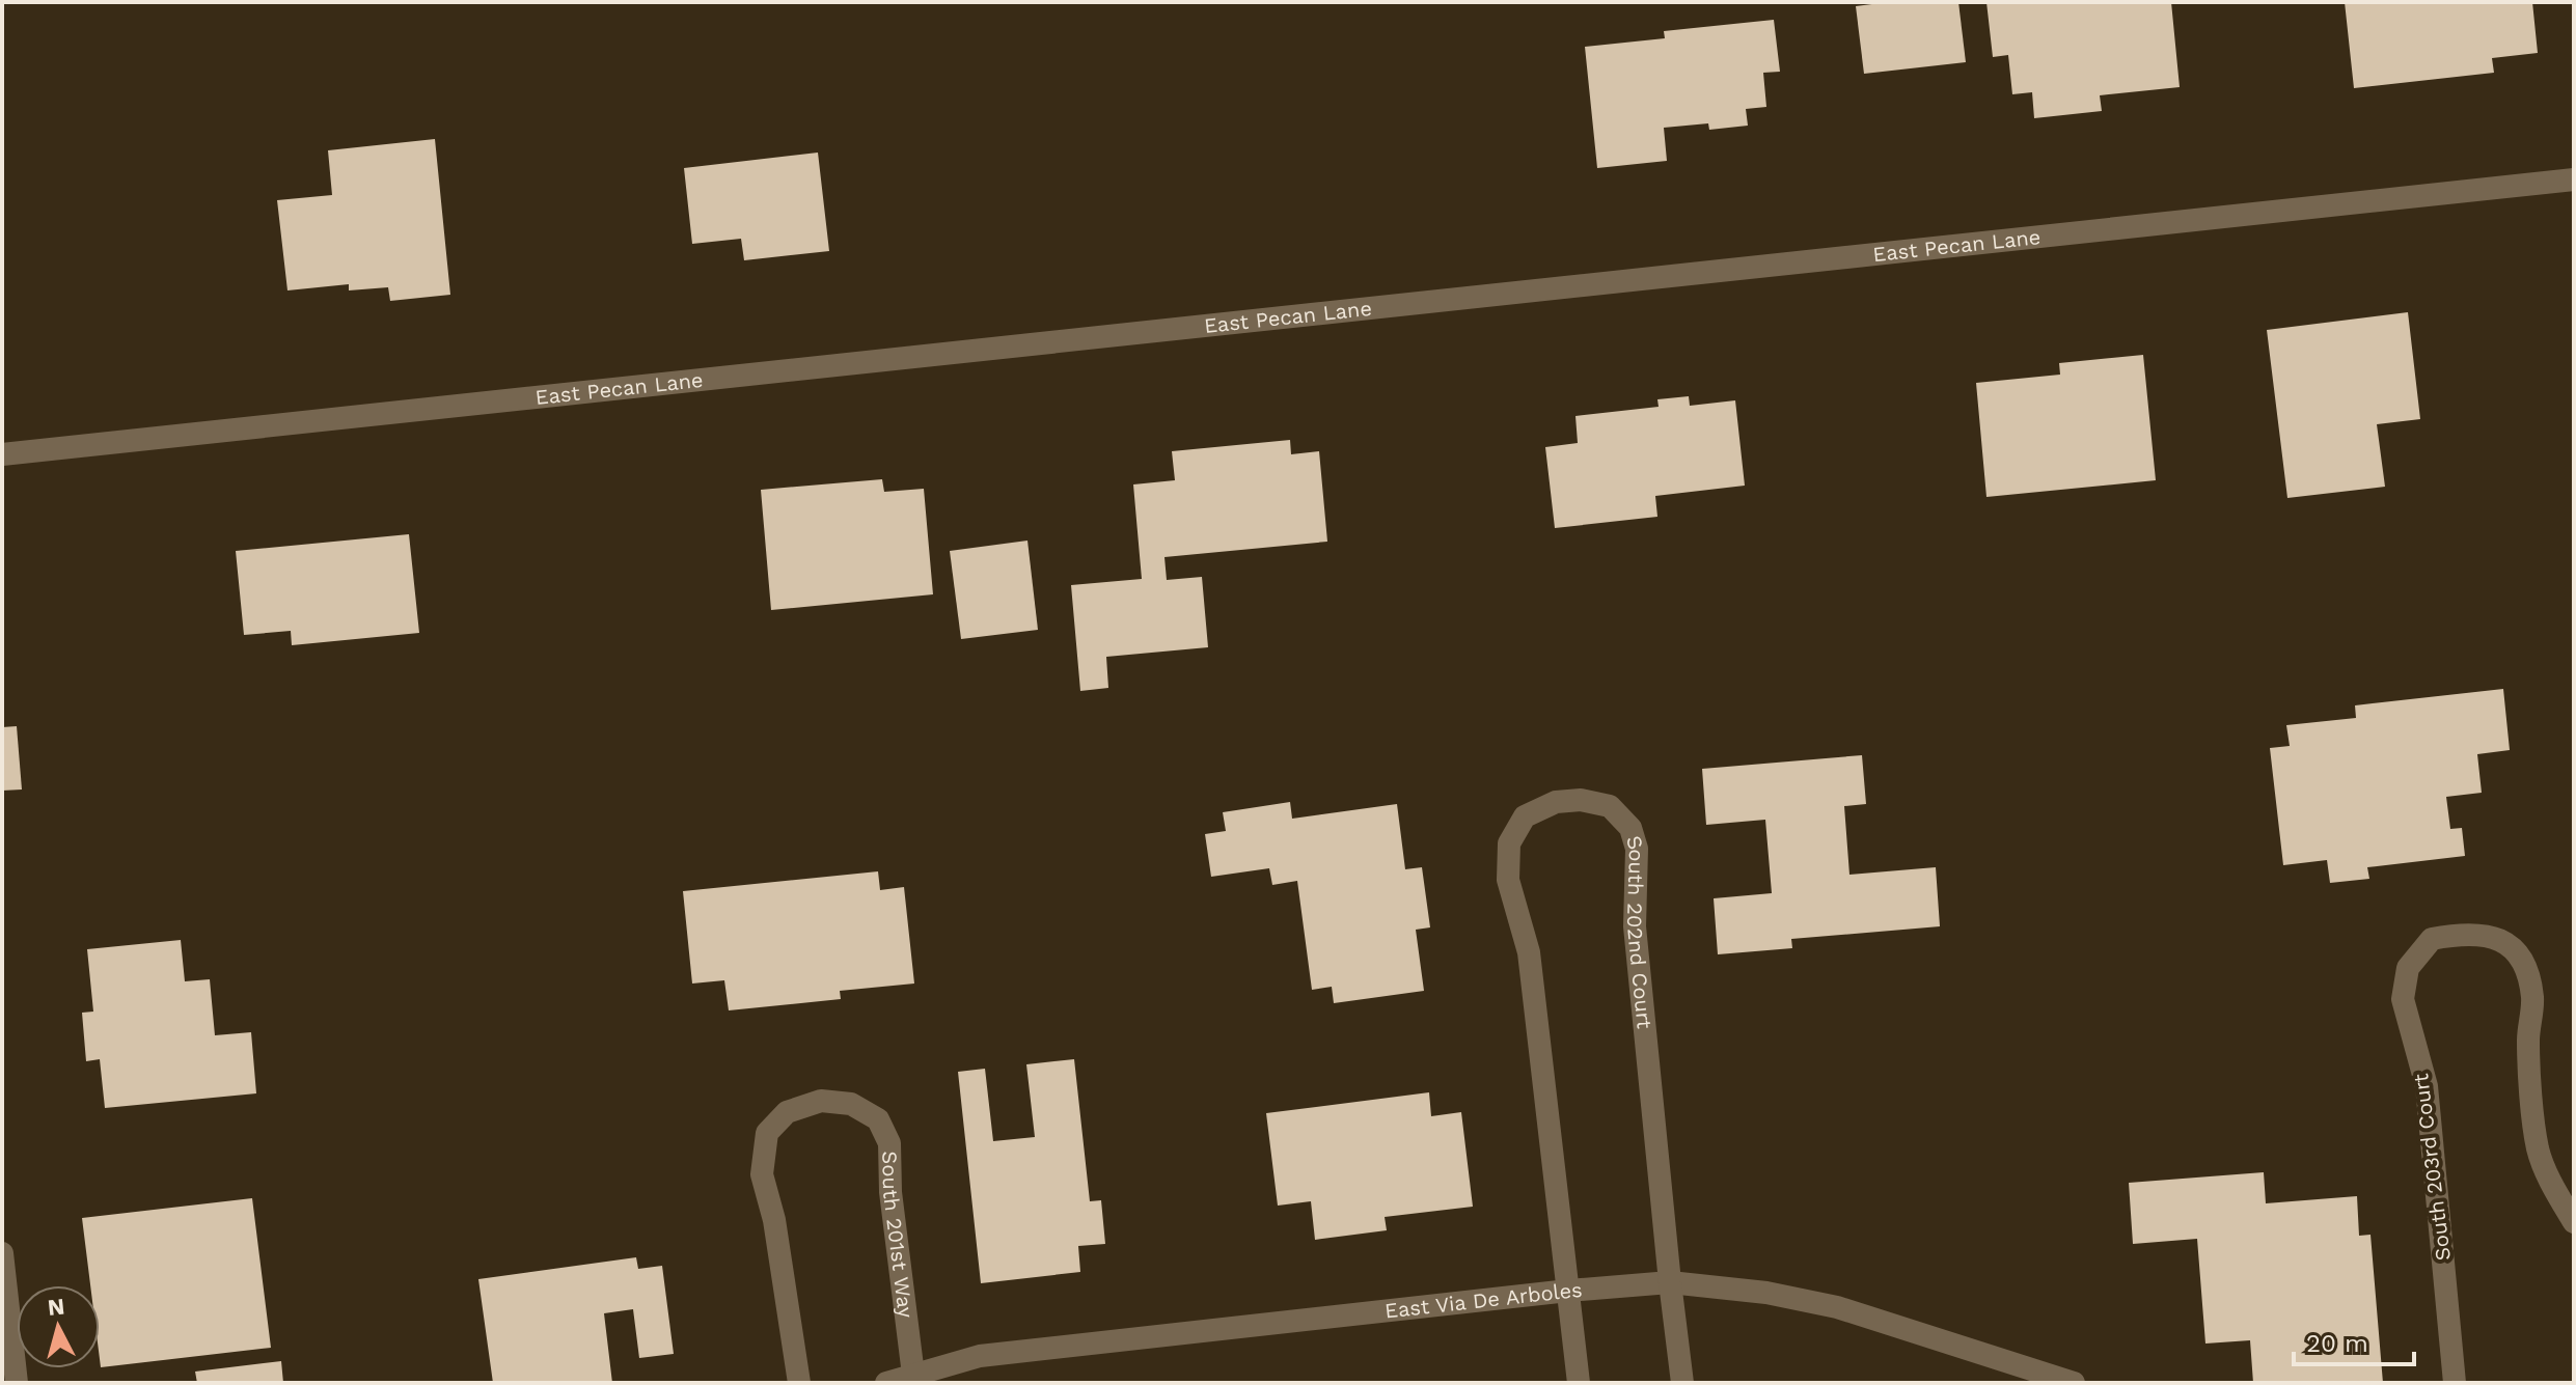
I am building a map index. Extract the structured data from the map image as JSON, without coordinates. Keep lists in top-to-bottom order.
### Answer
{
  "streets": {
    "street": [
      "East Pecan Lane",
      "South 202nd Court",
      "South 203rd Court",
      "South 201st Way",
      "East Via De Arboles"
    ]
  },
  "crossings": [
    ["South 202nd Court", "East Via De Arboles"],
    ["South 201st Way", "East Via De Arboles"]
  ],
  "scale_bar": "20 m",
  "north": "top"
}
